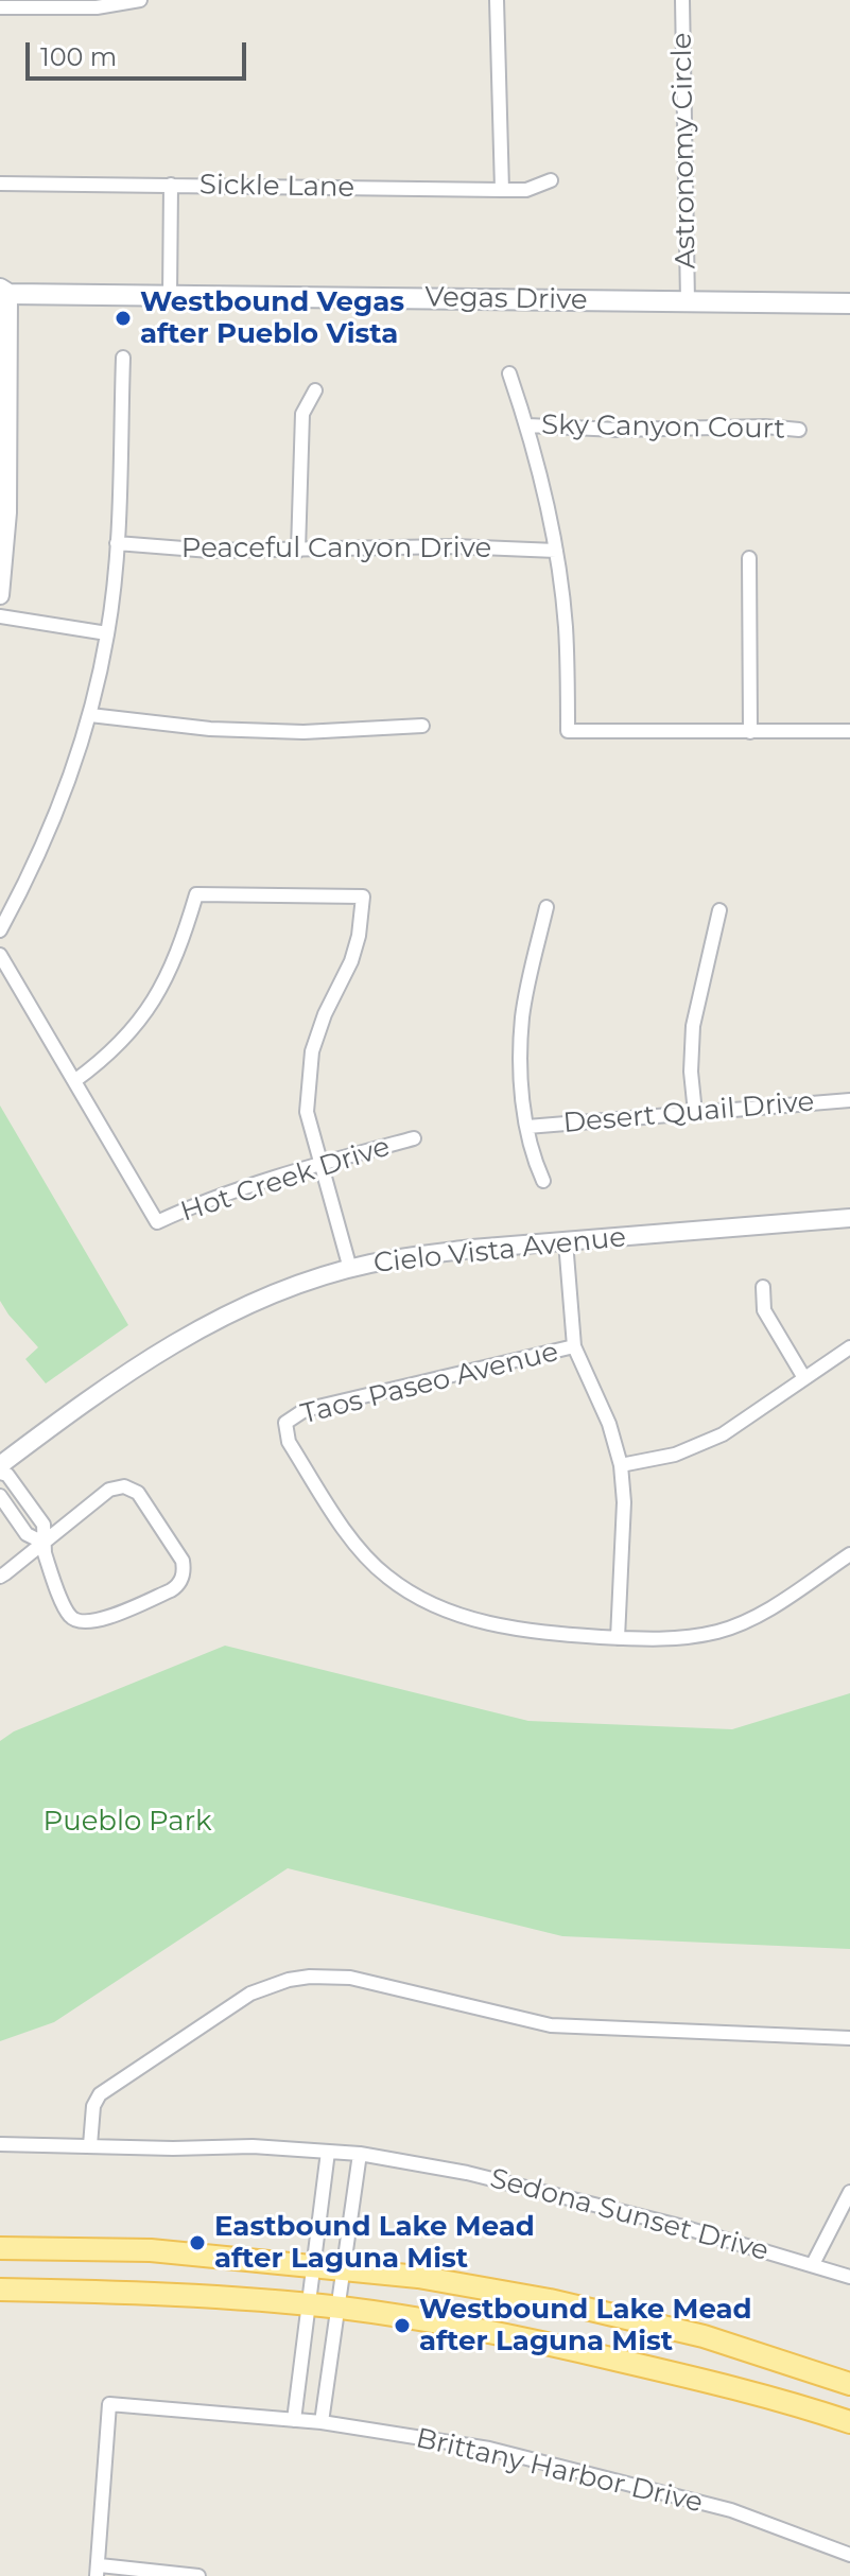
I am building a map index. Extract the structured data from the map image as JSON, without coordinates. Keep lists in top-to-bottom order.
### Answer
{
  "streets": {
    "main road": ["Vegas Drive"],
    "street": [
      "Astronomy Circle",
      "Sickle Lane",
      "Sky Canyon Court",
      "Peaceful Canyon Drive",
      "Desert Quail Drive",
      "Hot Creek Drive",
      "Cielo Vista Avenue",
      "Taos Paseo Avenue",
      "Sedona Sunset Drive",
      "Brittany Harbor Drive"
    ]
  },
  "crossings": [
    ["Astronomy Circle", "Vegas Drive"]
  ],
  "parks": ["Pueblo Park"],
  "places": ["Westbound Vegas after Pueblo Vista", "Eastbound Lake Mead after Laguna Mist", "Westbound Lake Mead after Laguna Mist"],
  "scale_bar": "100 m"
}
